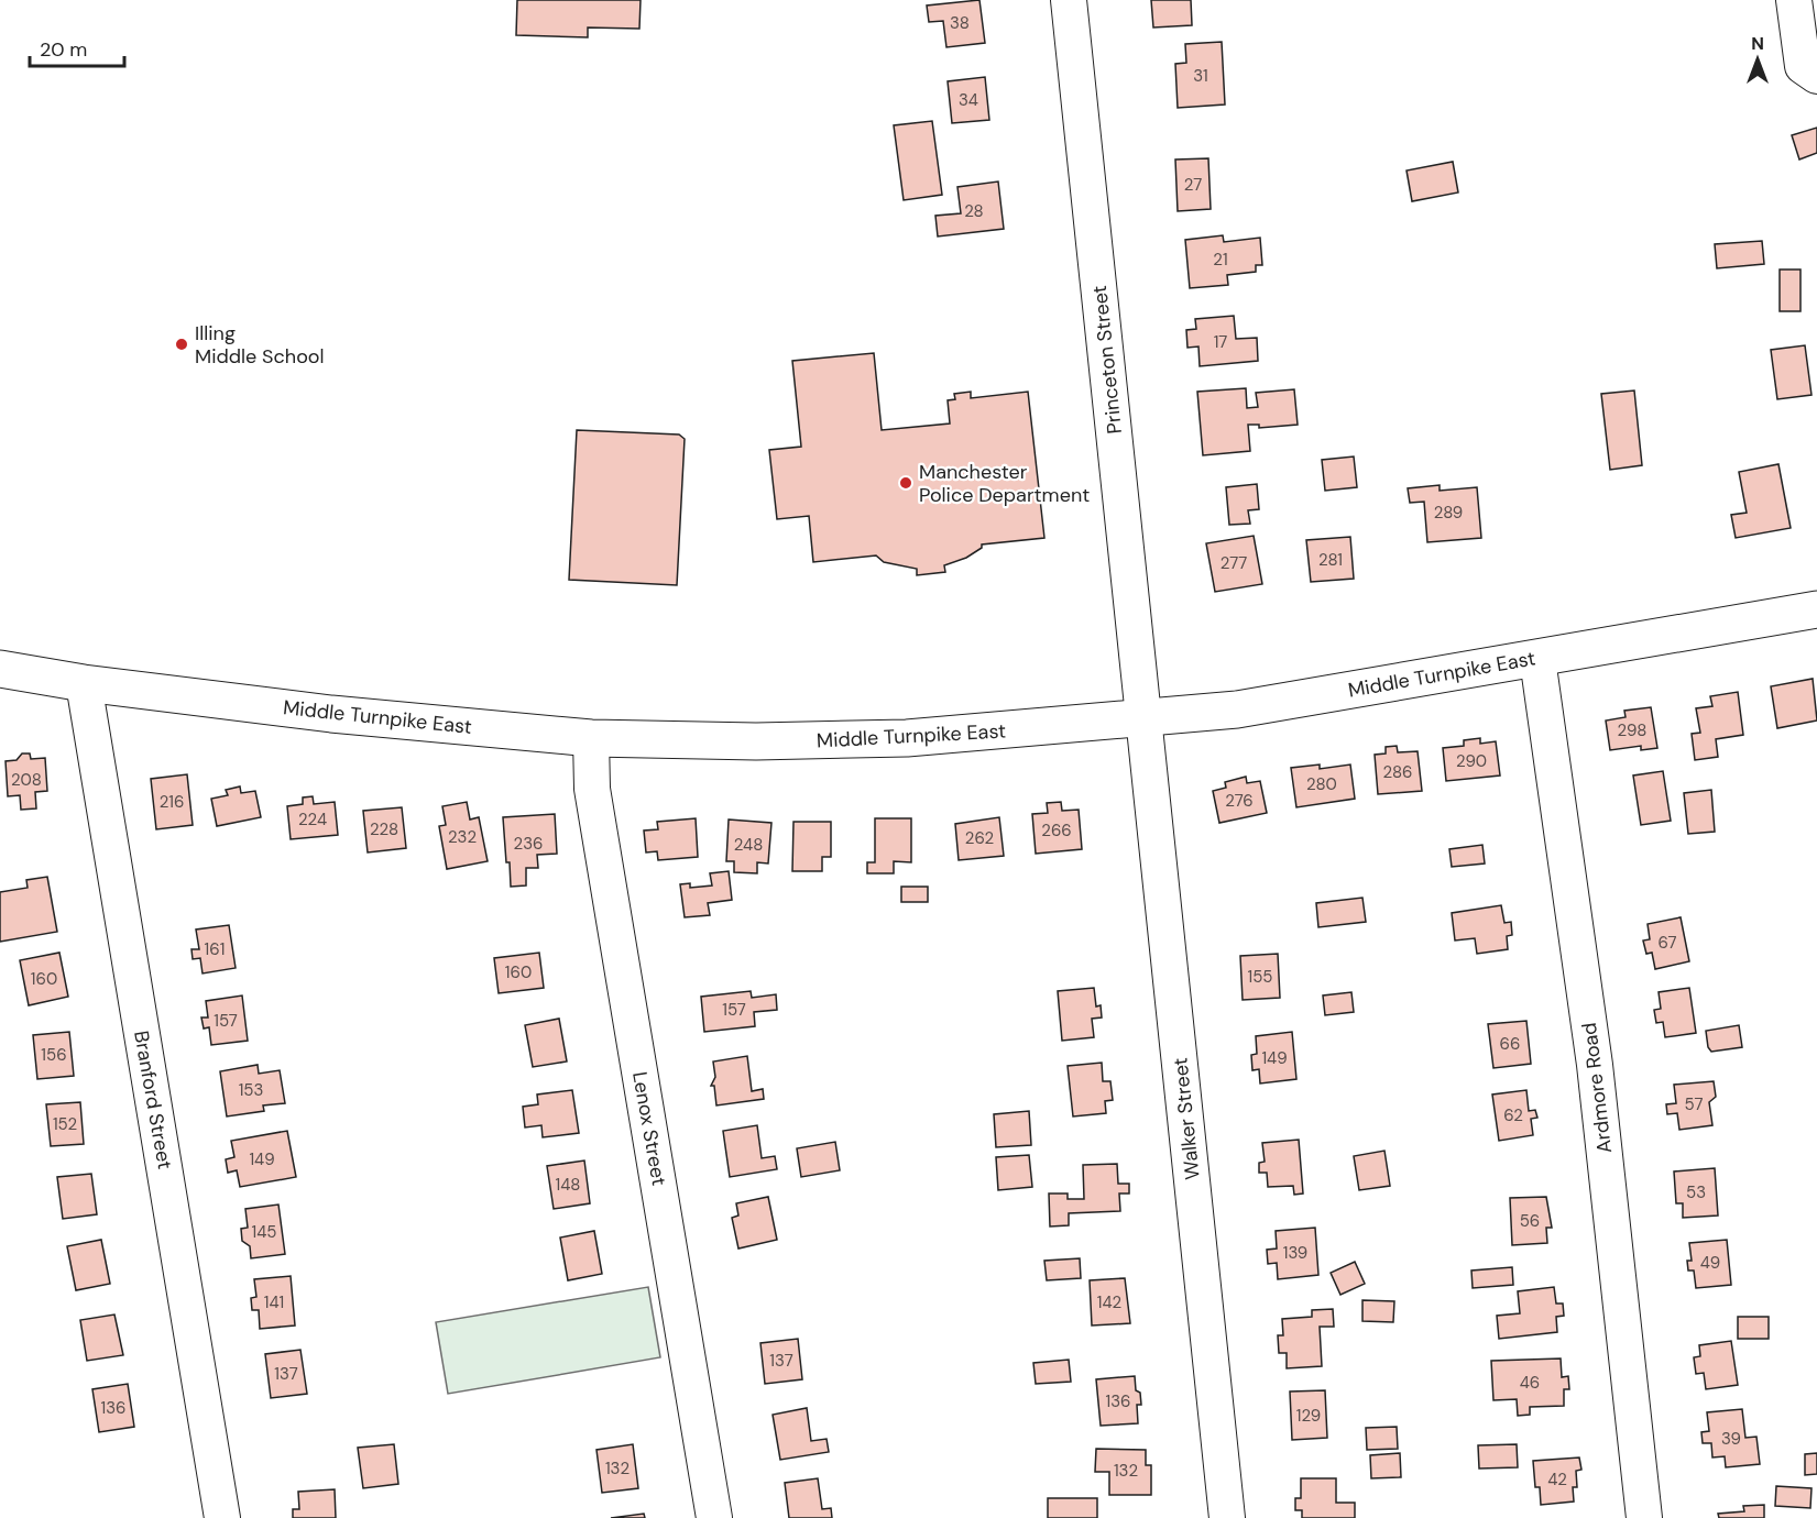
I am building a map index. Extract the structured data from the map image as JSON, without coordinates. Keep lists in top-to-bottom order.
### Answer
{
  "streets": {
    "main road": ["Middle Turnpike East"],
    "street": [
      "Princeton Street",
      "Ardmore Road",
      "Branford Street",
      "Walker Street",
      "Lenox Street"
    ]
  },
  "crossings": [
    ["Princeton Street", "Middle Turnpike East"],
    ["Princeton Street", "Walker Street"],
    ["Middle Turnpike East", "Ardmore Road"],
    ["Middle Turnpike East", "Branford Street"],
    ["Middle Turnpike East", "Walker Street"],
    ["Middle Turnpike East", "Lenox Street"]
  ],
  "places": ["Illing Middle School", "Manchester Police Department"],
  "house_numbers": [
    "38",
    "31",
    "34",
    "27",
    "28",
    "21",
    "17",
    "289",
    "281",
    "277",
    "298",
    "290",
    "286",
    "208",
    "280",
    "276",
    "216",
    "224",
    "228",
    "266",
    "232",
    "262",
    "236",
    "248",
    "67",
    "161",
    "160",
    "155",
    "160",
    "157",
    "157",
    "66",
    "156",
    "149",
    "153",
    "57",
    "62",
    "152",
    "149",
    "148",
    "53",
    "56",
    "145",
    "139",
    "49",
    "141",
    "142",
    "137",
    "137",
    "46",
    "136",
    "136",
    "129",
    "39",
    "132",
    "132",
    "42"
  ],
  "scale_bar": "20 m",
  "north": "top"
}
